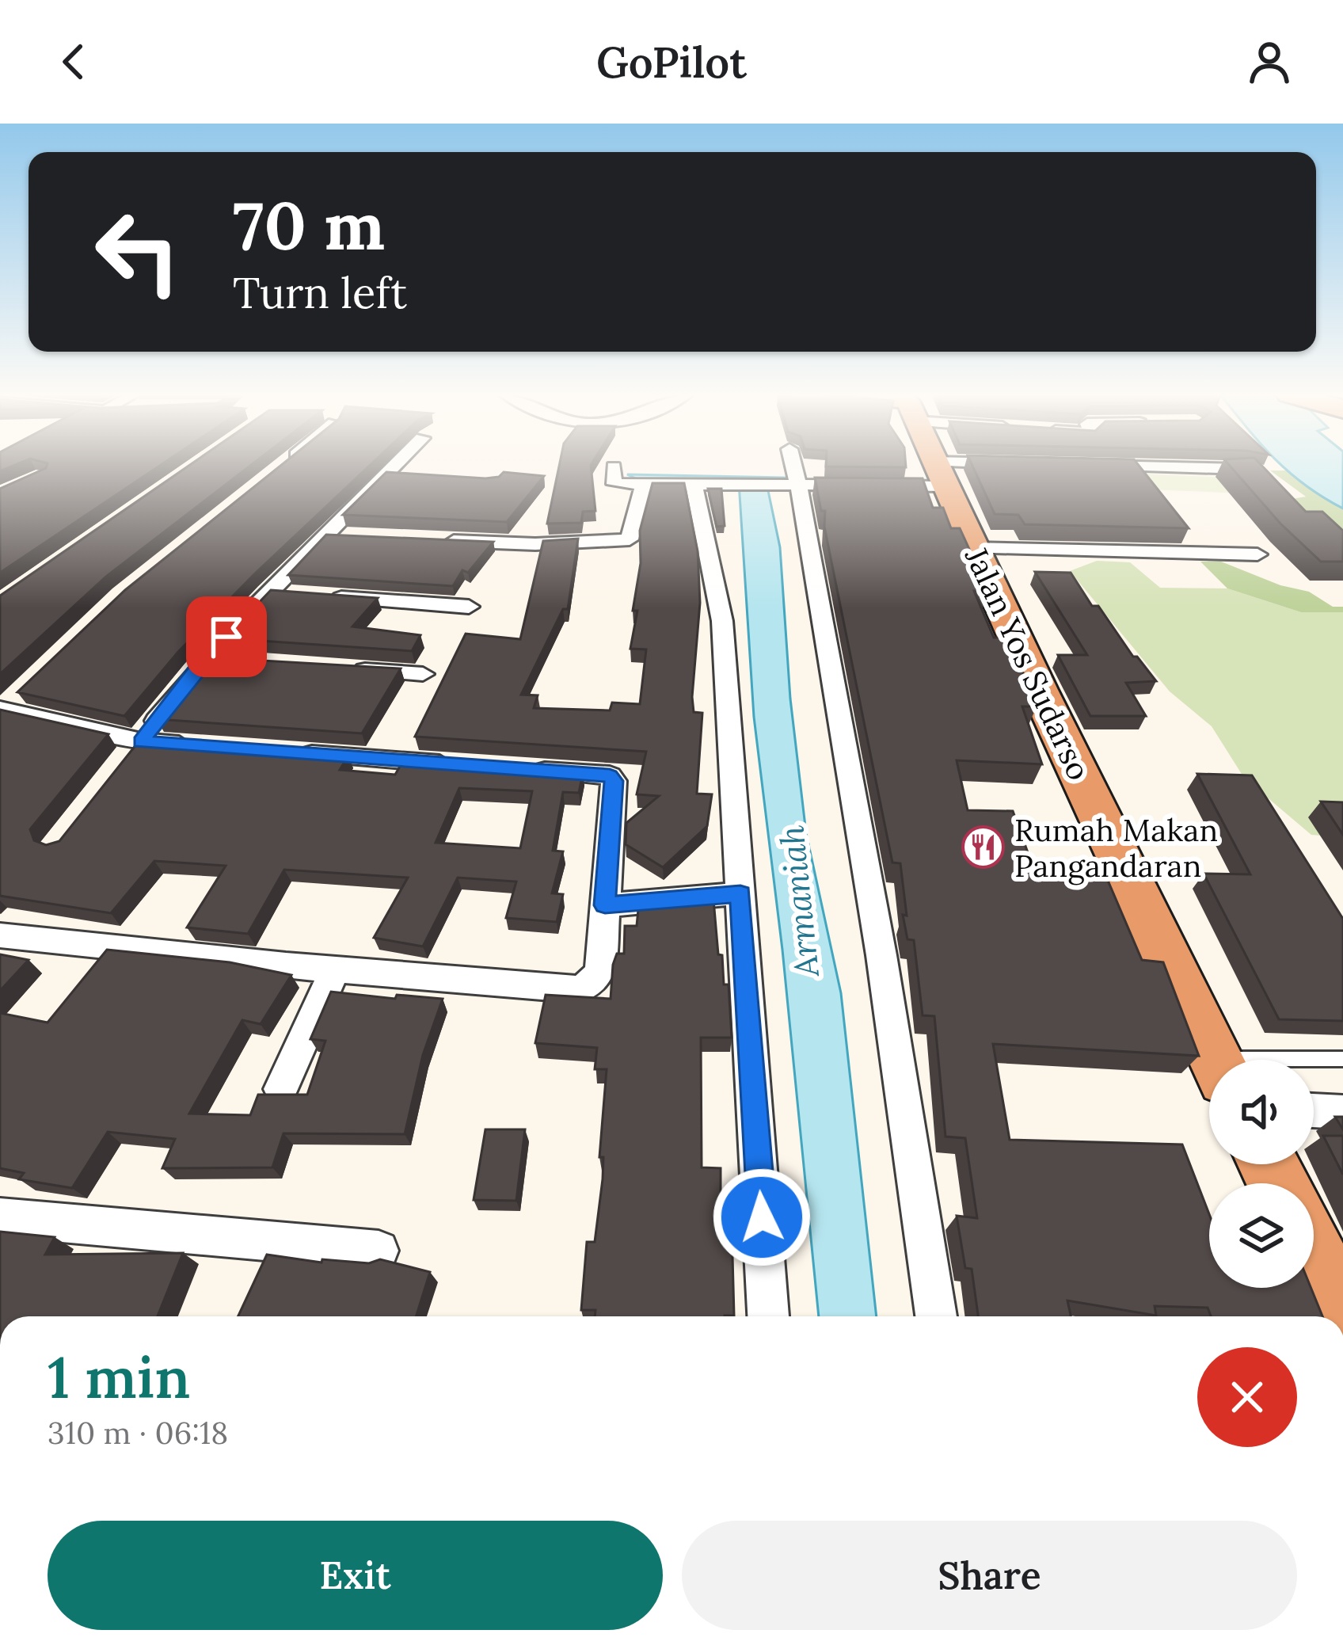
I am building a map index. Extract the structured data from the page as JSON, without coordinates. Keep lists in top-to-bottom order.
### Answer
{
  "streets": {
    "highway": ["Jalan Yos Sudarso"]
  },
  "water": ["Armaniah"],
  "places": {
    "restaurant": ["Rumah Makan Pangandaran"]
  },
  "page": {
    "header": "GoPilot",
    "turn": ["70 m", "Turn left"],
    "heading": ["1 min", "310 m · 06:18"],
    "buttons": ["Exit", "Share"]
  }
}
